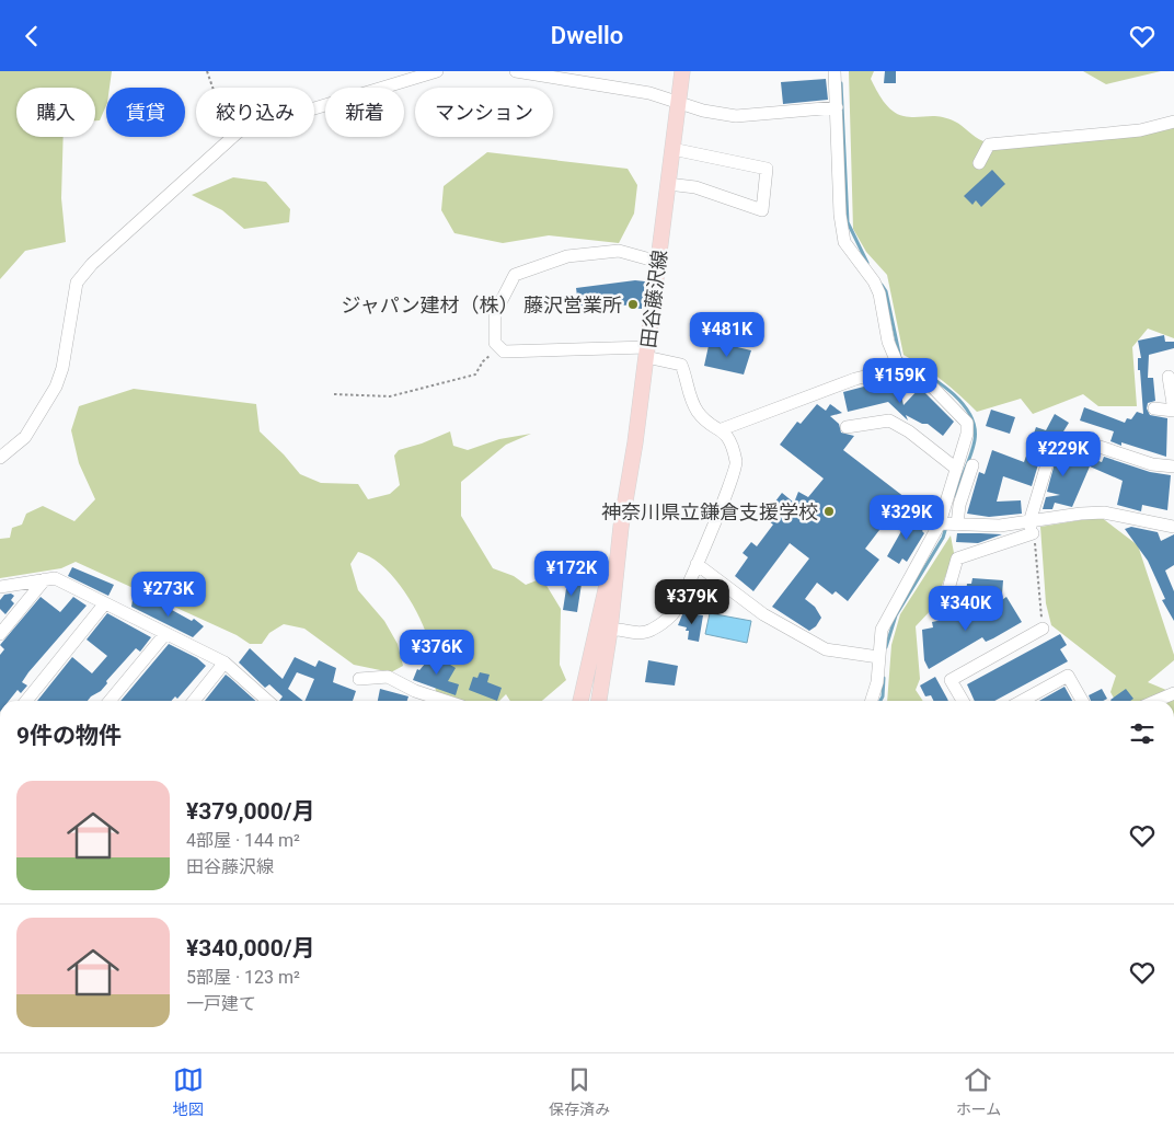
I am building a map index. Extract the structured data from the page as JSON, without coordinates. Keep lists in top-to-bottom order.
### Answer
{
  "streets": {
    "main road": ["田谷藤沢線"]
  },
  "places": ["ジャパン建材（株） 藤沢営業所", "神奈川県立鎌倉支援学校"],
  "page": {
    "header": "Dwello",
    "chip": [
      "購入",
      "賃貸",
      "絞り込み",
      "新着",
      "マンション"
    ],
    "price": [
      "¥481K",
      "¥159K",
      "¥229K",
      "¥329K",
      "¥172K",
      "¥273K",
      "¥379K",
      "¥340K",
      "¥376K"
    ],
    "heading": "9件の物件",
    "list": [
      {
        "name": "¥379,000/月",
        "note": "4部屋 · 144 m² · 田谷藤沢線"
      },
      {
        "name": "¥340,000/月",
        "note": "5部屋 · 123 m² · 一戸建て"
      }
    ],
    "tabs": ["地図", "保存済み", "ホーム"]
  }
}
